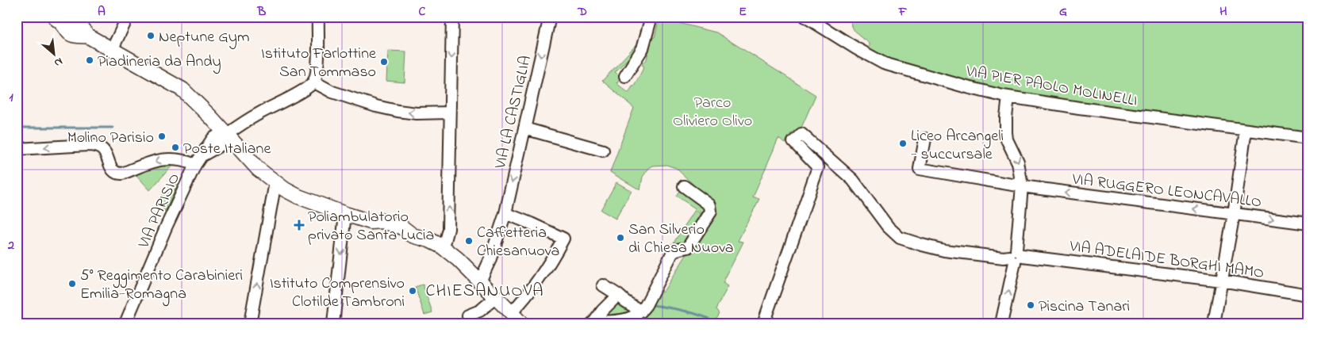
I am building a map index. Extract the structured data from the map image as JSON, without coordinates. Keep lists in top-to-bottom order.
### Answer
{
  "streets": {
    "street": [
      "VIA PIER PAOLO MOLINELLI",
      "VIA LA CASTIGLIA",
      "VIA RUGGERO LEONCAVALLO",
      "VIA PARISIO",
      "VIA ADELAIDE BORGHI MAMO"
    ]
  },
  "districts": ["CHIESANUOVA"],
  "parks": ["Parco Oliviero Olivo"],
  "places": {
    "other": [
      "Neptune Gym",
      "Piadineria da Andy",
      "Istituto Farlottine San Tommaso",
      "Molino Parisio",
      "Liceo Arcangeli - succursale",
      "Poste Italiane",
      "San Silverio di Chiesa Nuova",
      "Caffetteria Chiesanuova",
      "5° Reggimento Carabinieri Emilia-Romagna",
      "Istituto Comprensivo Clotilde Tambroni",
      "Piscina Tanari"
    ],
    "health": ["Poliambulatorio privato Santa Lucia"]
  },
  "north": "bottom right",
  "grid": {
    "columns": [
      "A",
      "B",
      "C",
      "D",
      "E",
      "F",
      "G",
      "H"
    ],
    "rows": ["1", "2"]
  }
}
